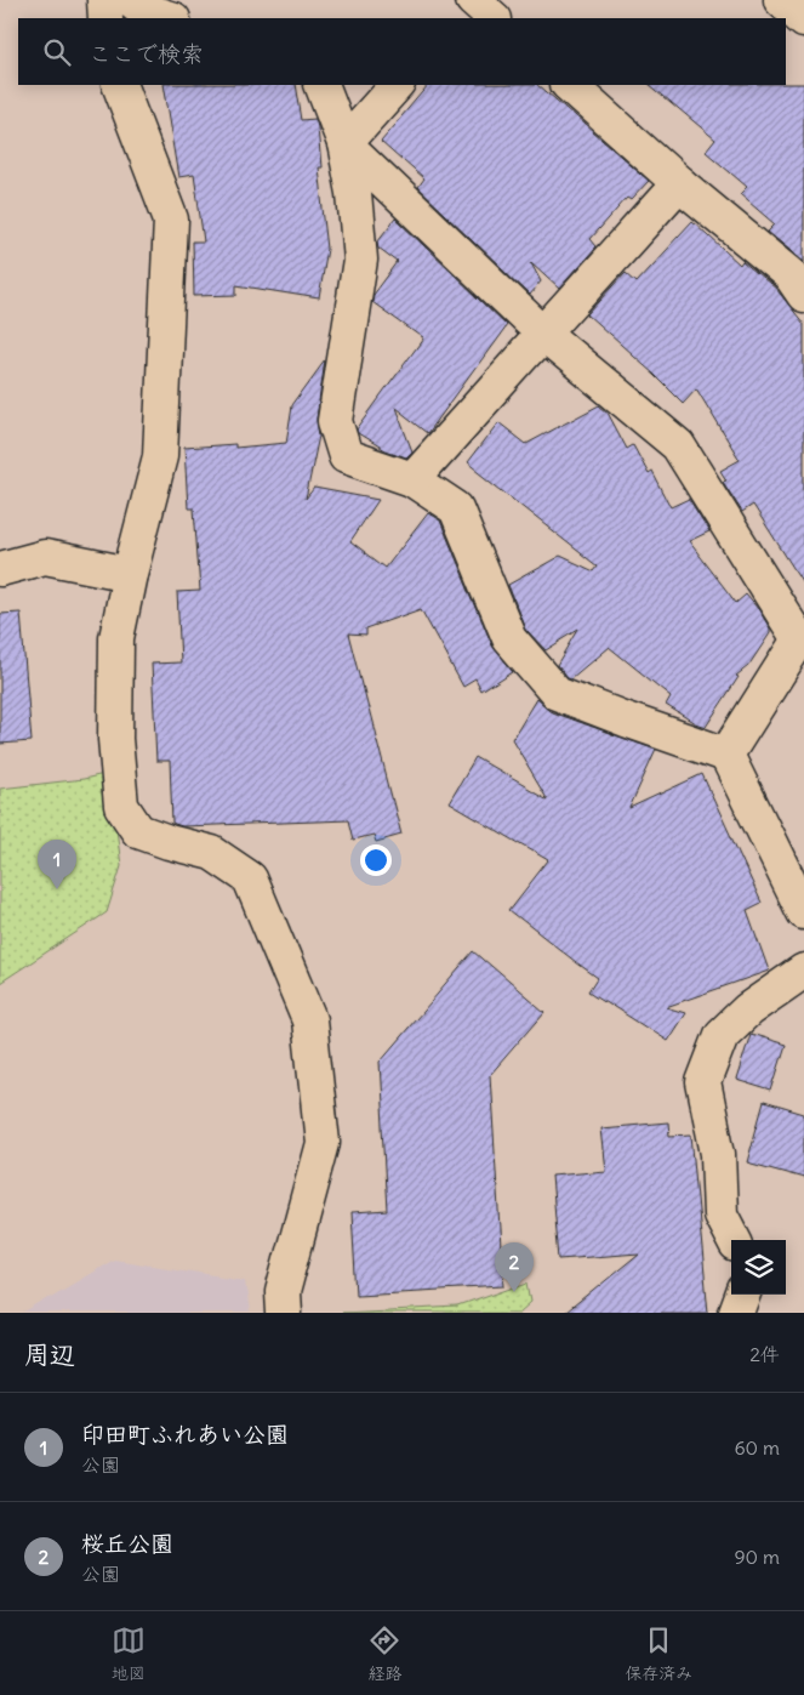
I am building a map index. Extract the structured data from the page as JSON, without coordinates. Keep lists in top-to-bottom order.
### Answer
{
  "page": {
    "search": "ここで検索",
    "pins": ["1", "2"],
    "heading": ["周辺", "2件"],
    "list": [
      {
        "mark": "1",
        "name": "印田町ふれあい公園",
        "note": "公園",
        "value": "60 m"
      },
      {
        "mark": "2",
        "name": "桜丘公園",
        "note": "公園",
        "value": "90 m"
      }
    ],
    "nav": ["地図", "経路", "保存済み"]
  }
}
